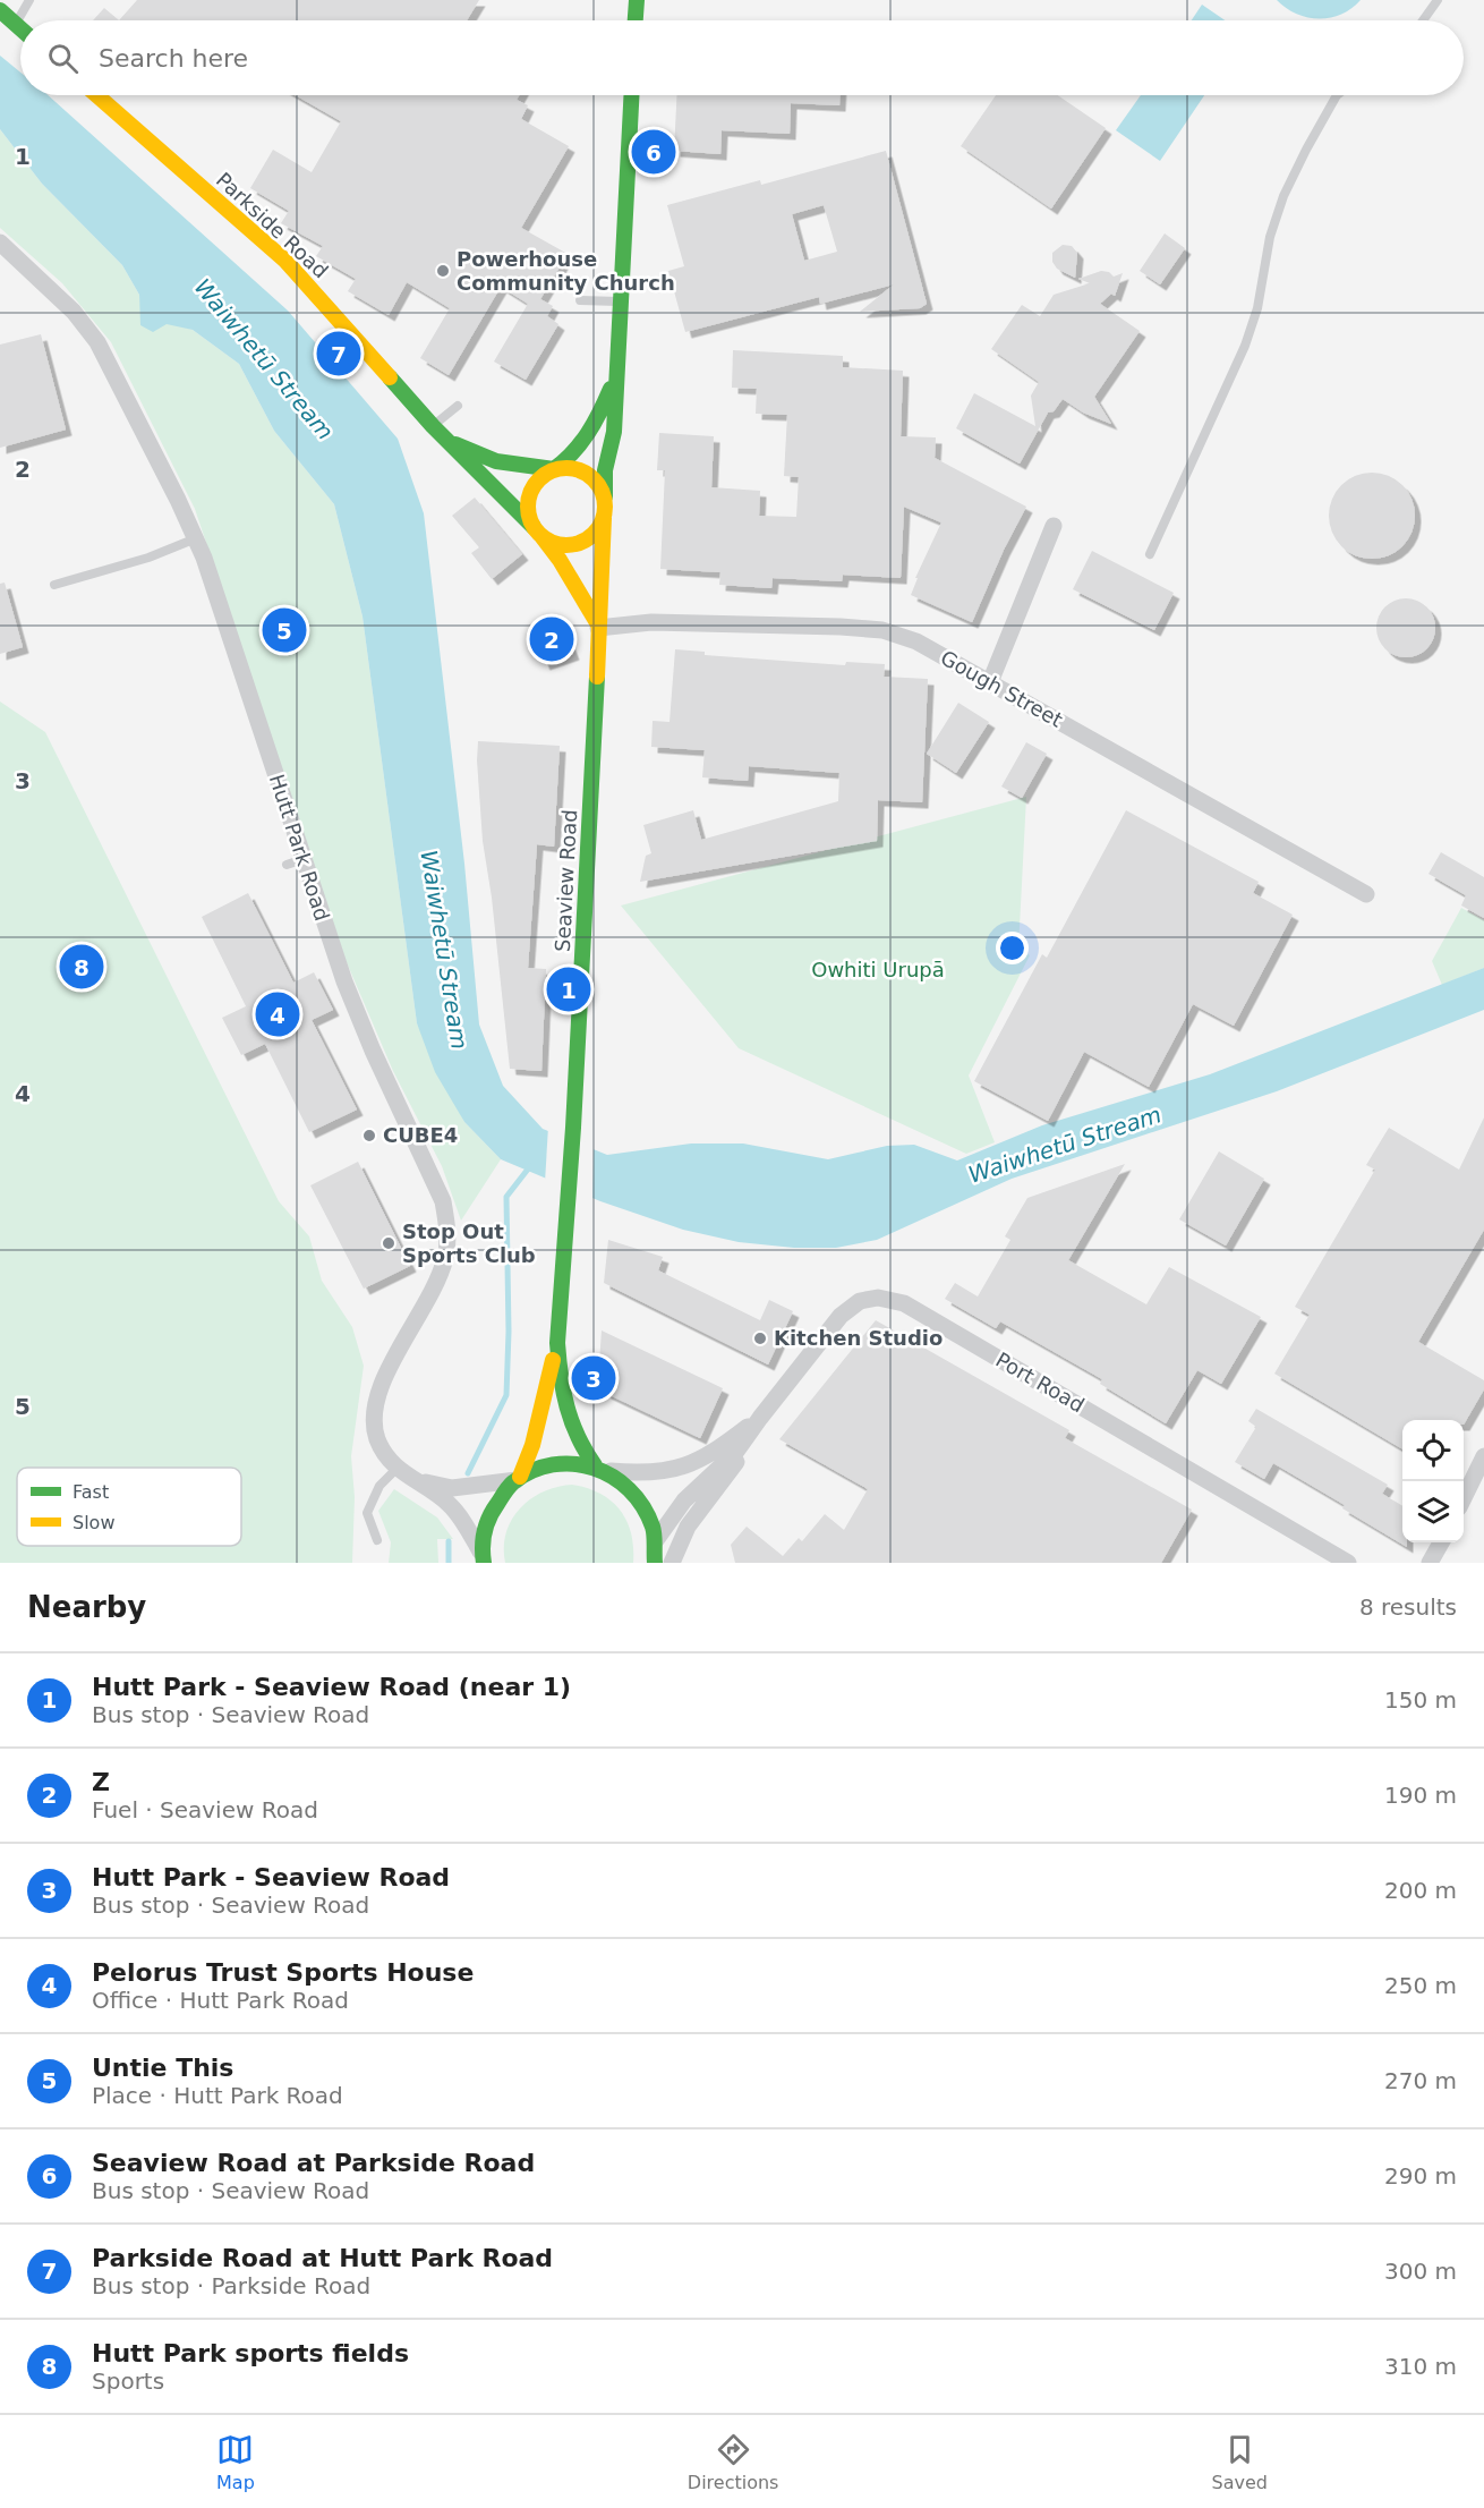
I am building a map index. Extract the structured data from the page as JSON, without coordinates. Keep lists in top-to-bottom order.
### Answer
{
  "streets": {
    "main road": ["Parkside Road", "Seaview Road"],
    "street": ["Gough Street", "Hutt Park Road", "Port Road"]
  },
  "crossings": [
    ["Parkside Road", "Seaview Road"],
    ["Gough Street", "Seaview Road"],
    ["Seaview Road", "Port Road"]
  ],
  "water": ["Waiwhetū Stream"],
  "parks": ["Owhiti Urupā"],
  "places": [
    "Powerhouse Community Church",
    "CUBE4",
    "Stop Out Sports Club",
    "Kitchen Studio"
  ],
  "legend": ["Fast", "Slow"],
  "page": {
    "search": "Search here",
    "pins": [
      "6",
      "7",
      "5",
      "2",
      "8",
      "1",
      "4",
      "3"
    ],
    "heading": ["Nearby", "8 results"],
    "list": [
      {
        "mark": "1",
        "name": "Hutt Park - Seaview Road (near 1)",
        "note": "Bus stop · Seaview Road",
        "value": "150 m"
      },
      {
        "mark": "2",
        "name": "Z",
        "note": "Fuel · Seaview Road",
        "value": "190 m"
      },
      {
        "mark": "3",
        "name": "Hutt Park - Seaview Road",
        "note": "Bus stop · Seaview Road",
        "value": "200 m"
      },
      {
        "mark": "4",
        "name": "Pelorus Trust Sports House",
        "note": "Office · Hutt Park Road",
        "value": "250 m"
      },
      {
        "mark": "5",
        "name": "Untie This",
        "note": "Place · Hutt Park Road",
        "value": "270 m"
      },
      {
        "mark": "6",
        "name": "Seaview Road at Parkside Road",
        "note": "Bus stop · Seaview Road",
        "value": "290 m"
      },
      {
        "mark": "7",
        "name": "Parkside Road at Hutt Park Road",
        "note": "Bus stop · Parkside Road",
        "value": "300 m"
      },
      {
        "mark": "8",
        "name": "Hutt Park sports fields",
        "note": "Sports",
        "value": "310 m"
      }
    ],
    "nav": ["Map", "Directions", "Saved"]
  },
  "grid": {
    "rows": [
      "1",
      "2",
      "3",
      "4",
      "5"
    ]
  }
}
